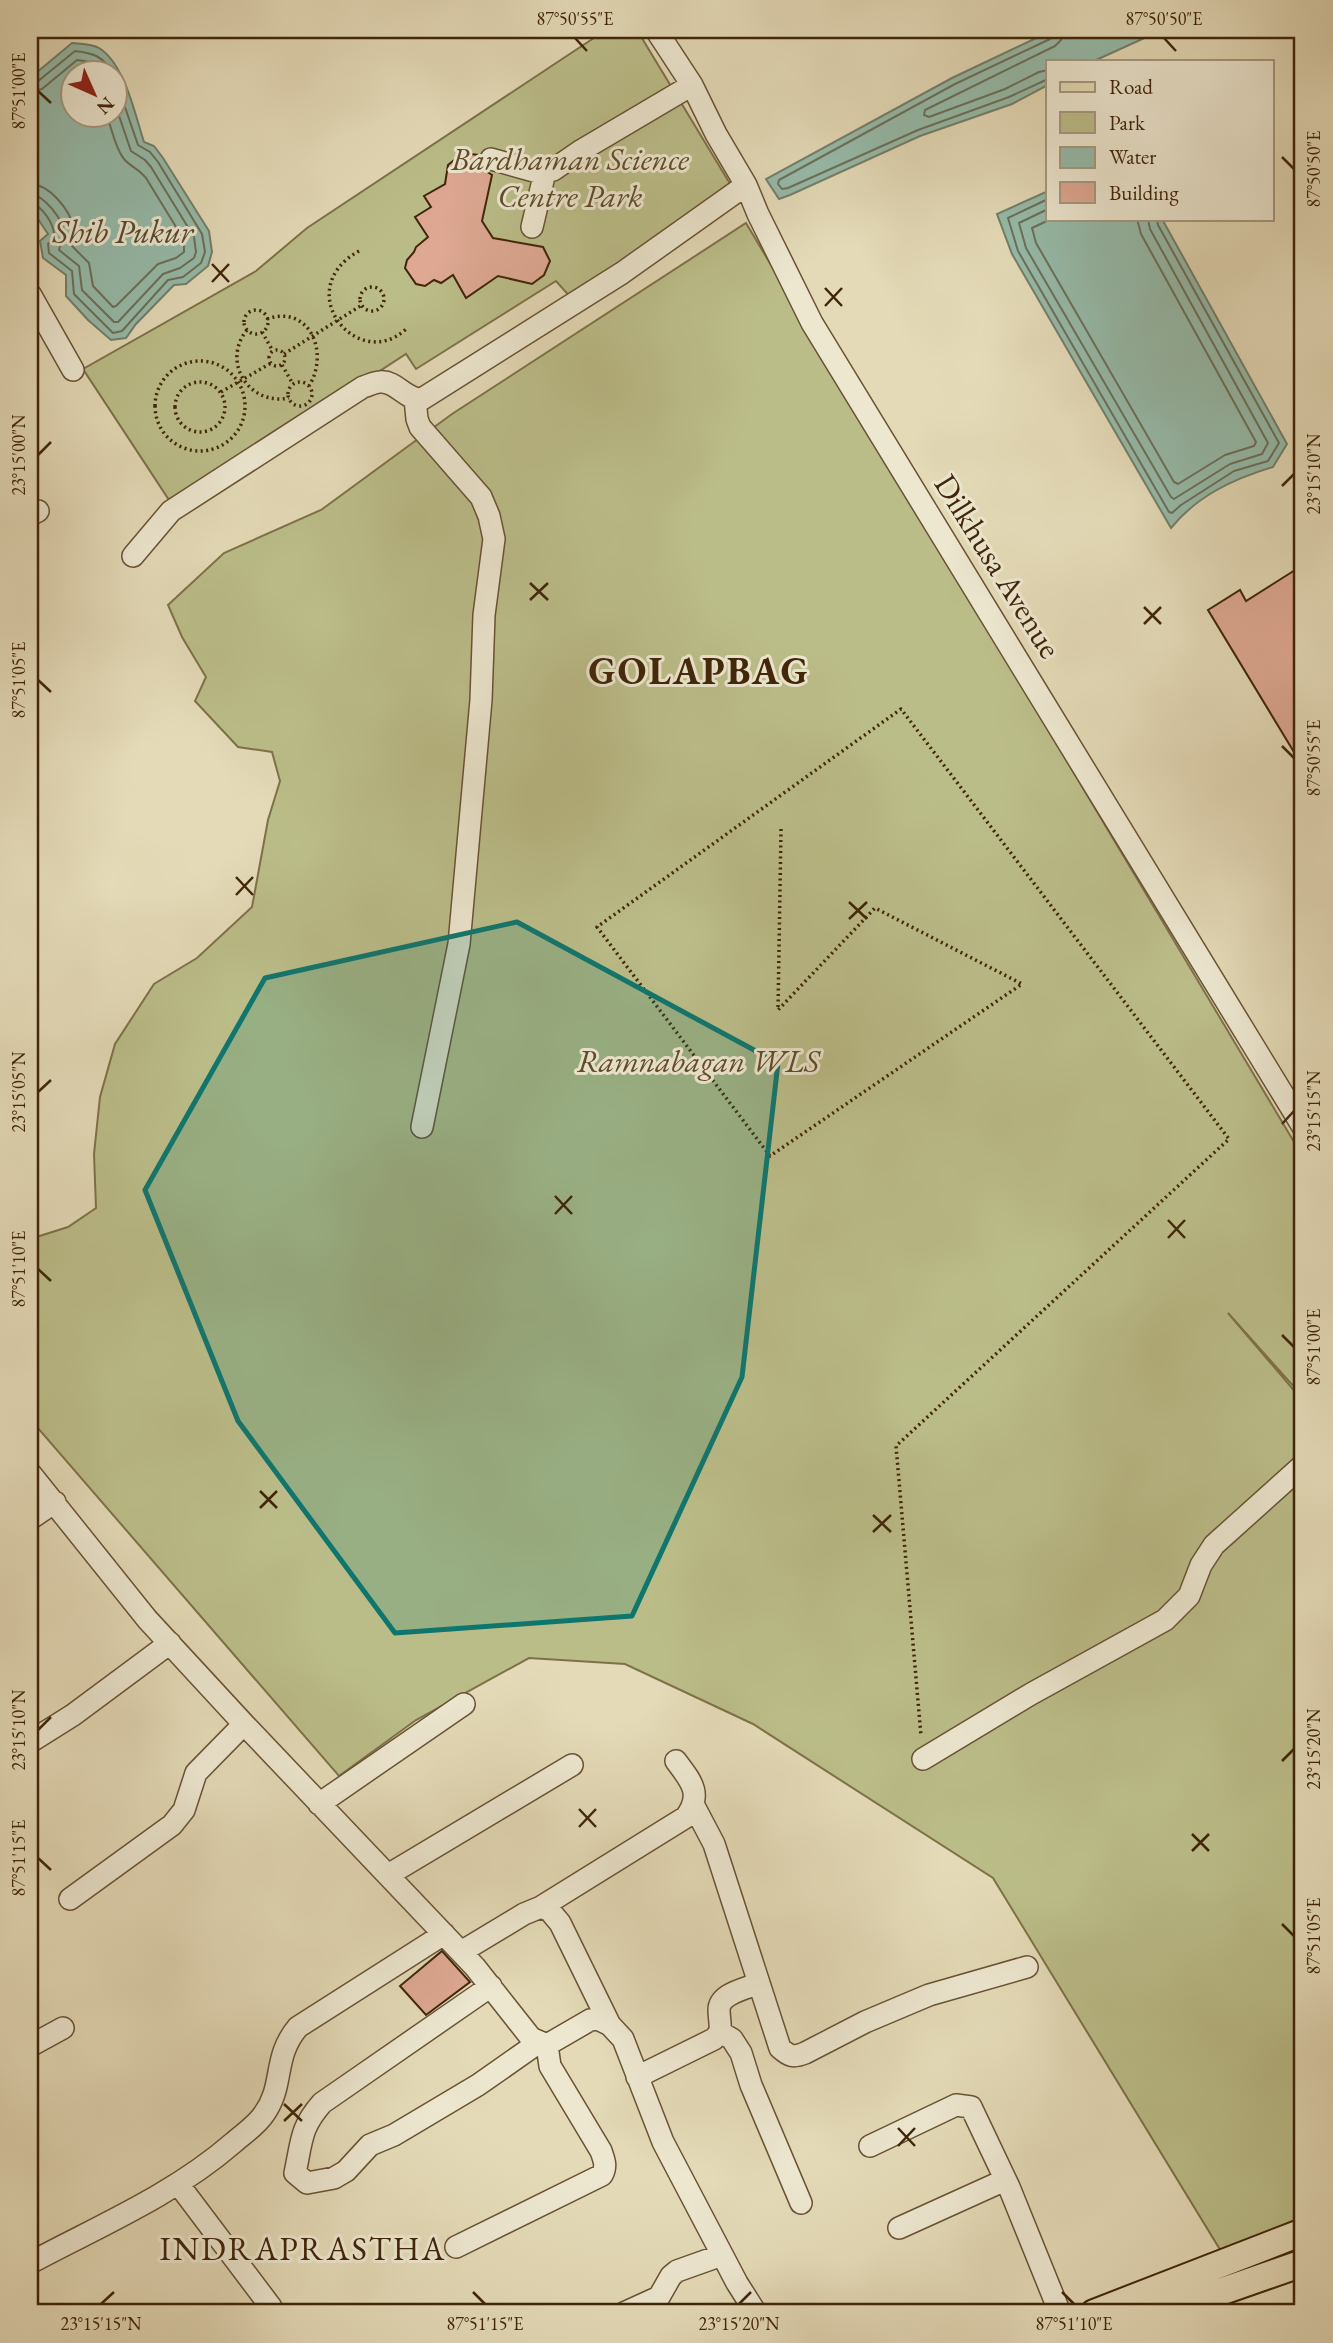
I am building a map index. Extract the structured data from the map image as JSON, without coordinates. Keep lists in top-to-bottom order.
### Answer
{
  "streets": {
    "street": ["Dilkhusa Avenue"]
  },
  "districts": ["GOLAPBAG", "INDRAPRASTHA"],
  "water": ["Shib Pukur"],
  "parks": ["Bardhaman Science Centre Park", "Ramnabagan WLS"],
  "legend": [
    "Road",
    "Park",
    "Water",
    "Building"
  ],
  "north": "bottom right",
  "coordinates": [
    "87°50'55\"E",
    "87°50'50\"E",
    "87°51'00\"E",
    "23°15'00\"N",
    "23°15'10\"N",
    "87°51'05\"E",
    "23°15'05\"N",
    "23°15'15\"N",
    "87°51'10\"E",
    "23°15'20\"N",
    "87°51'15\"E"
  ]
}
